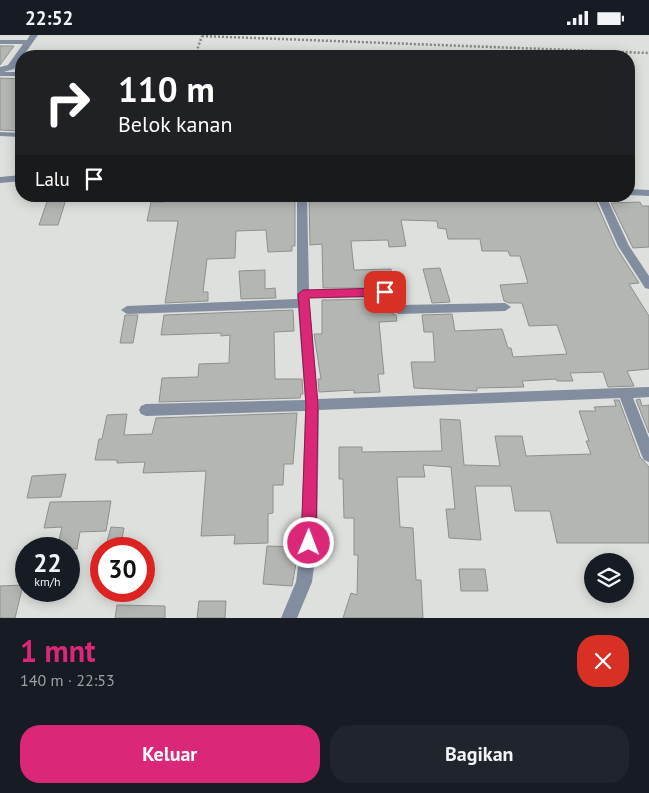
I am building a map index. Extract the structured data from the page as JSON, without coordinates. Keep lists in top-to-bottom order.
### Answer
{
  "page": {
    "status": "22:52",
    "turn": ["110 m", "Belok kanan"],
    "then": "Lalu",
    "speed": "22 km/h",
    "limit": "30",
    "heading": ["1 mnt", "140 m · 22:53"],
    "buttons": ["Keluar", "Bagikan"]
  }
}
